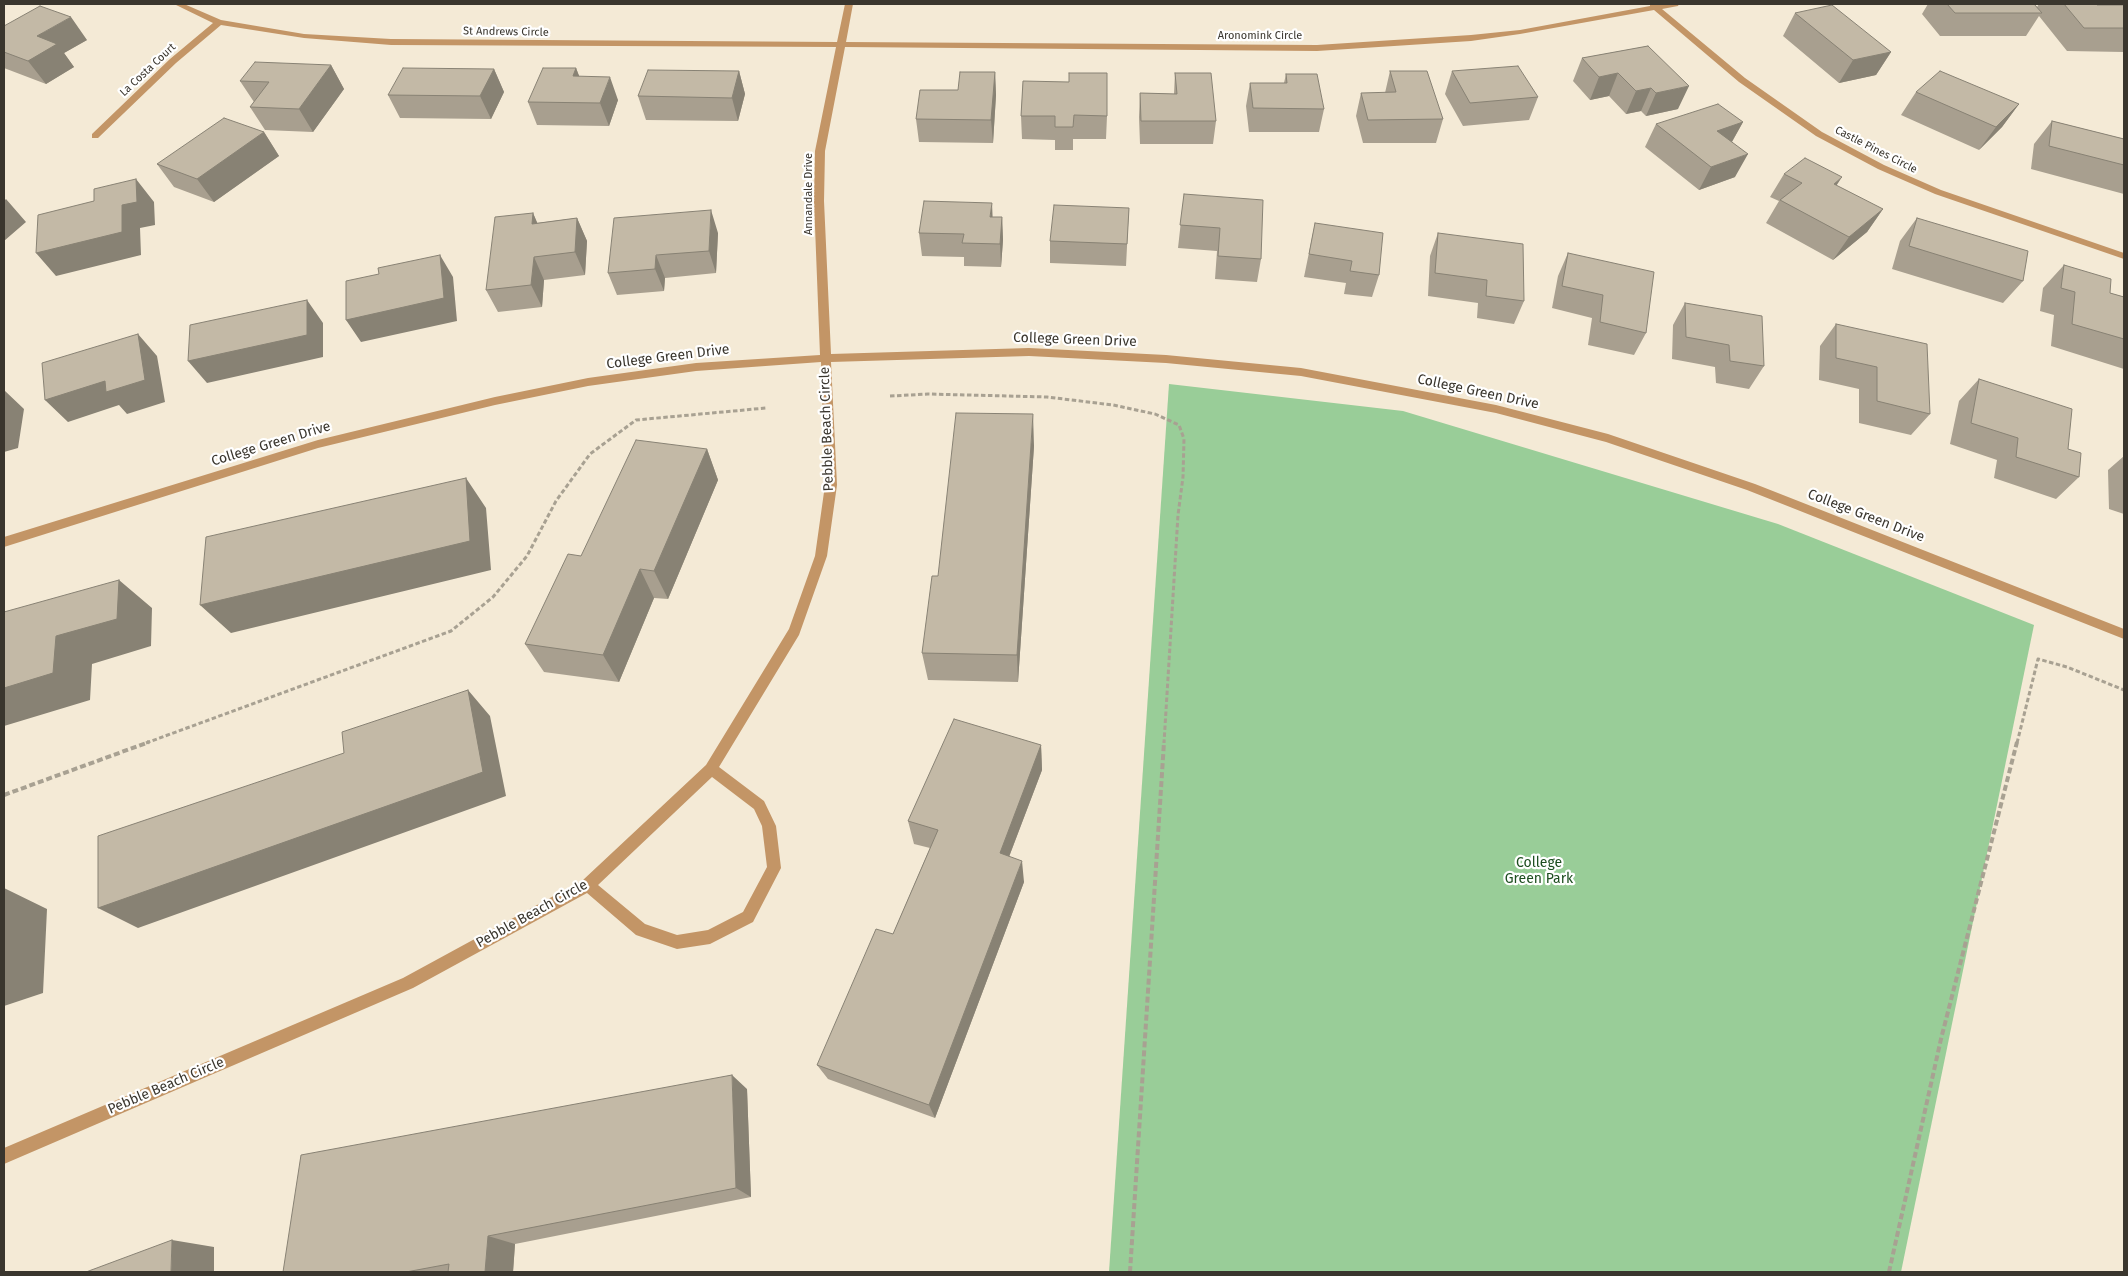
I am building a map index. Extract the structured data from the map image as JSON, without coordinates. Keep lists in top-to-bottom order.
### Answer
{
  "streets": {
    "street": [
      "St Andrews Circle",
      "Aronomink Circle",
      "La Costa Court",
      "Castle Pines Circle",
      "Annandale Drive",
      "College Green Drive",
      "Pebble Beach Circle"
    ]
  },
  "crossings": [
    ["St Andrews Circle", "Aronomink Circle"],
    ["St Andrews Circle", "La Costa Court"],
    ["St Andrews Circle", "Annandale Drive"],
    ["Aronomink Circle", "Castle Pines Circle"],
    ["Aronomink Circle", "Annandale Drive"],
    ["Annandale Drive", "College Green Drive"],
    ["Annandale Drive", "Pebble Beach Circle"],
    ["College Green Drive", "Pebble Beach Circle"]
  ],
  "parks": ["College Green Park"]
}
